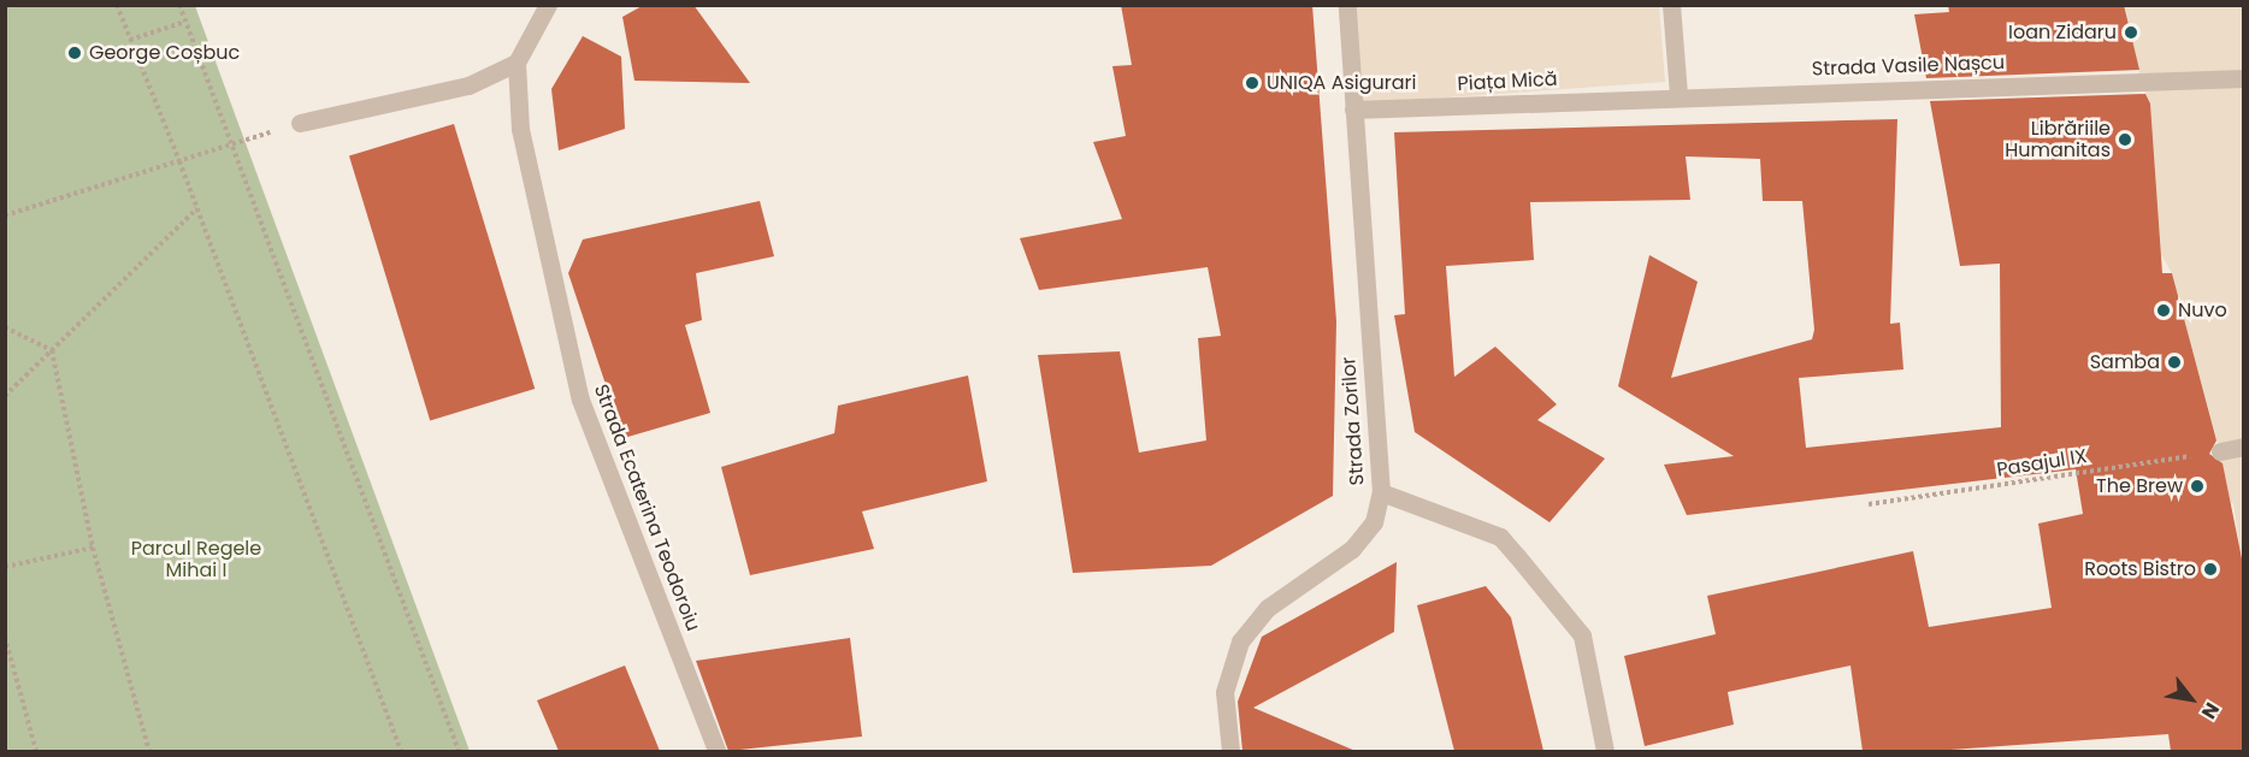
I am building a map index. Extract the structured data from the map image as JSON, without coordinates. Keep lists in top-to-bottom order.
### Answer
{
  "streets": {
    "street": [
      "Strada Vasile Nașcu",
      "Piața Mică",
      "Strada Zorilor",
      "Strada Ecaterina Teodoroiu"
    ],
    "path": ["Pasajul IX"]
  },
  "crossings": [
    ["Strada Vasile Nașcu", "Piața Mică"],
    ["Piața Mică", "Strada Zorilor"]
  ],
  "parks": ["Parcul Regele Mihai I"],
  "places": [
    "Ioan Zidaru",
    "George Coșbuc",
    "UNIQA Asigurari",
    "Librăriile Humanitas",
    "Nuvo",
    "Samba",
    "The Brew",
    "Roots Bistro"
  ],
  "north": "bottom right"
}
